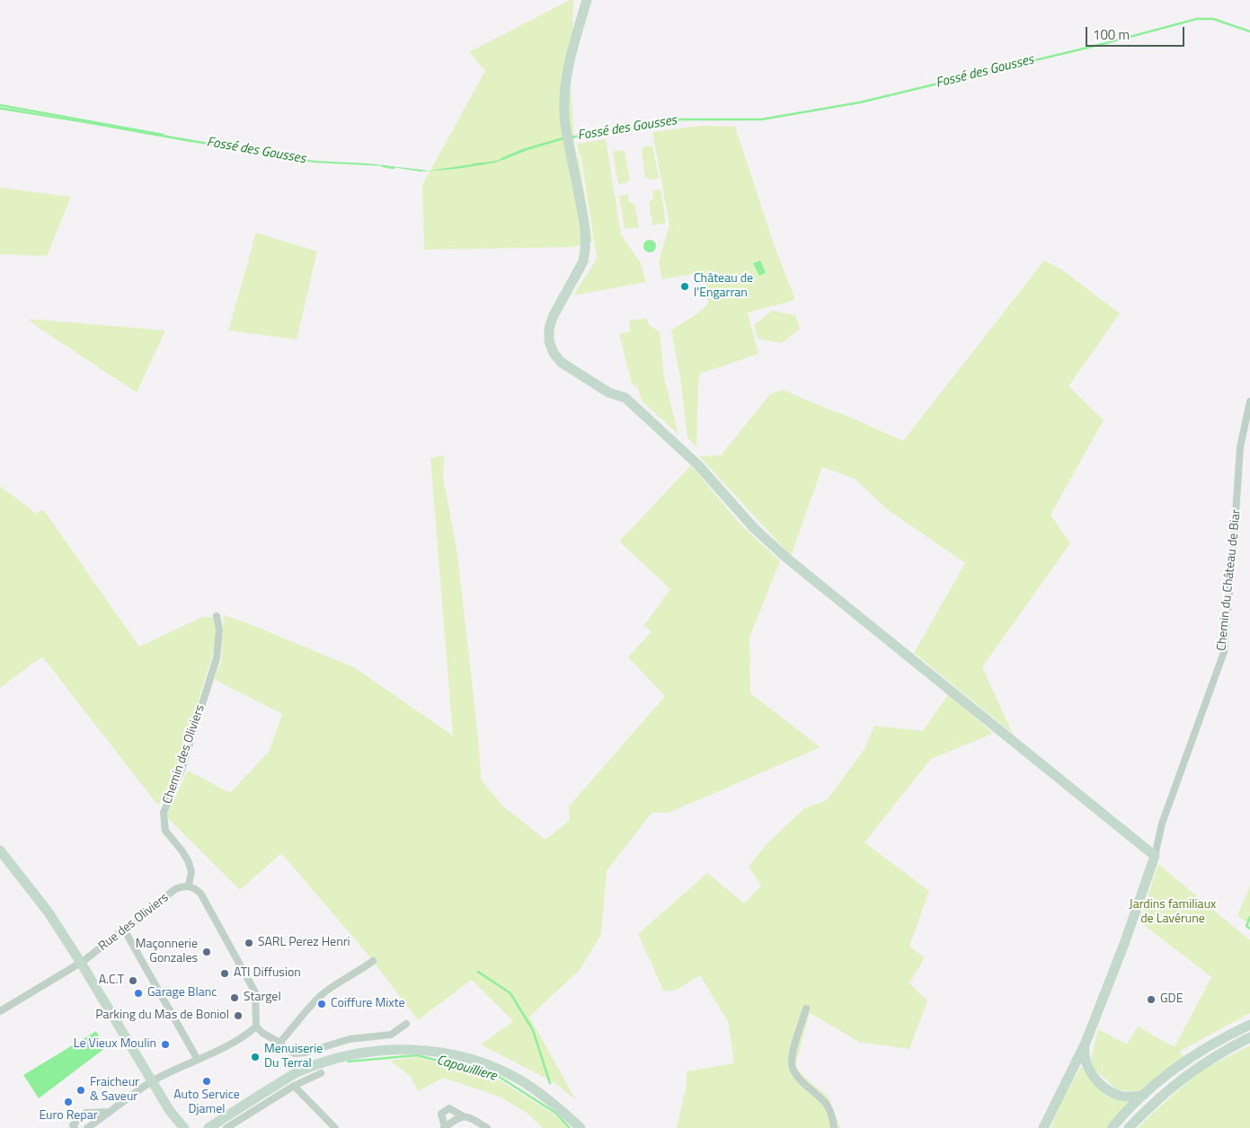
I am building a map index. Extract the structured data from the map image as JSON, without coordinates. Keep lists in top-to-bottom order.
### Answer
{
  "streets": {
    "street": ["Chemin du Château de Biar", "Chemin des Oliviers", "Rue des Oliviers"]
  },
  "crossings": [
    ["Chemin des Oliviers", "Rue des Oliviers"]
  ],
  "water": ["Fossé des Gousses", "Capouilliere"],
  "parks": ["Jardins familiaux de Lavérune"],
  "places": [
    "Château de l'Engarran",
    "SARL Perez Henri",
    "Maçonnerie Gonzales",
    "ATI Diffusion",
    "A.C.T",
    "Garage Blanc",
    "Stargel",
    "GDE",
    "Coiffure Mixte",
    "Parking du Mas de Boniol",
    "Le Vieux Moulin",
    "Menuiserie Du Terral",
    "Auto Service Djamel",
    "Fraicheur & Saveur",
    "Euro Repar"
  ],
  "scale_bar": "100 m"
}
